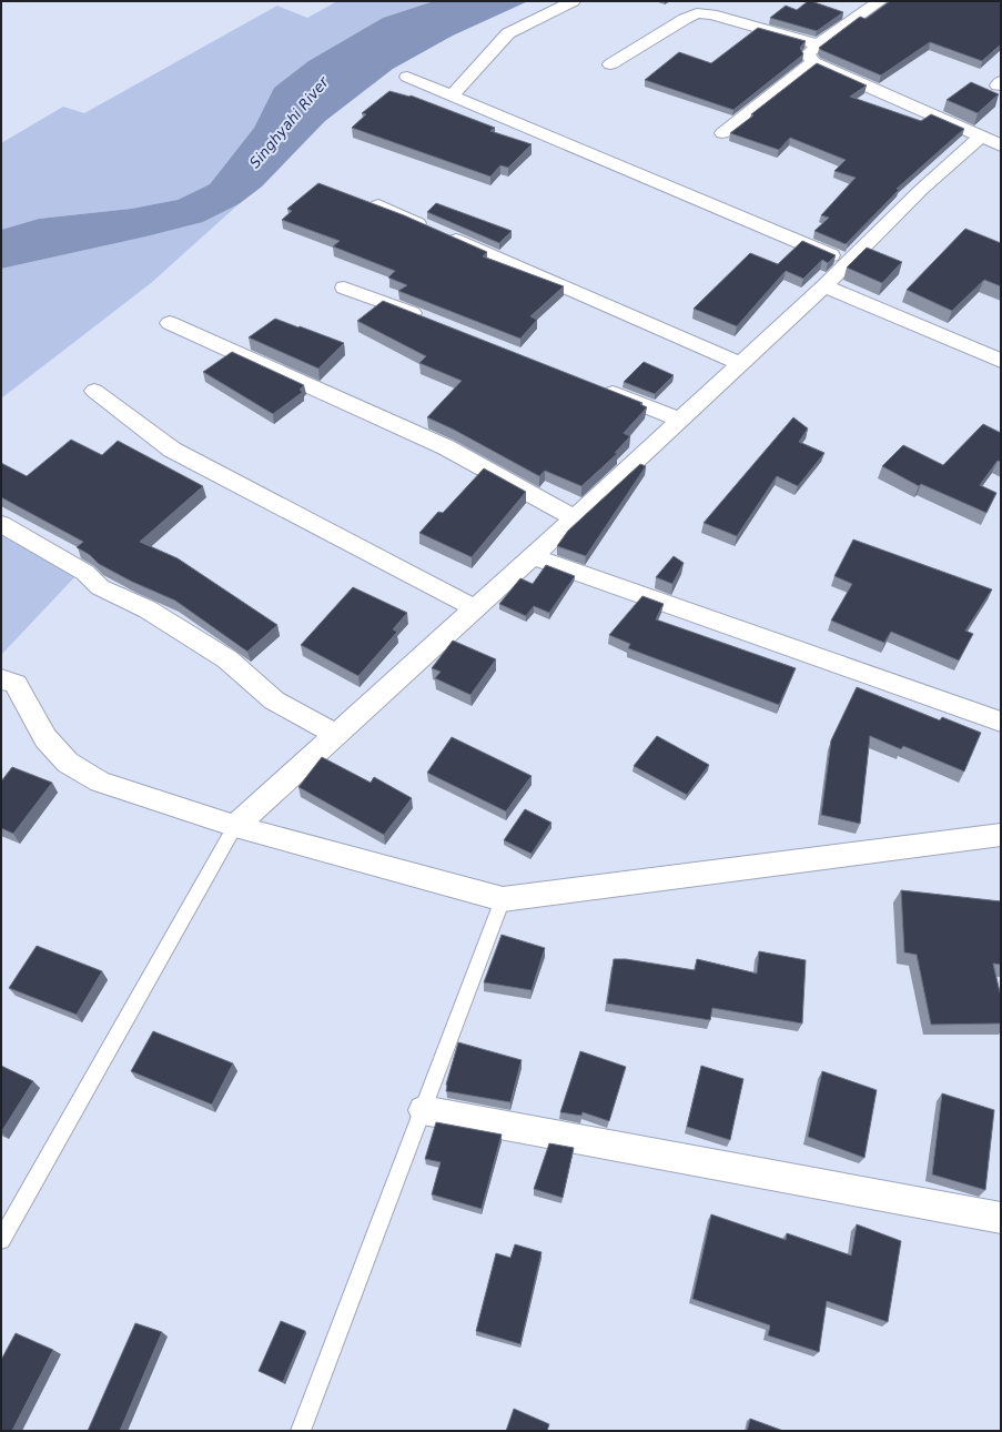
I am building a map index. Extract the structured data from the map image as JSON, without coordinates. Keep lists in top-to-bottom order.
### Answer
{
  "water": ["Singhyahi River"]
}
